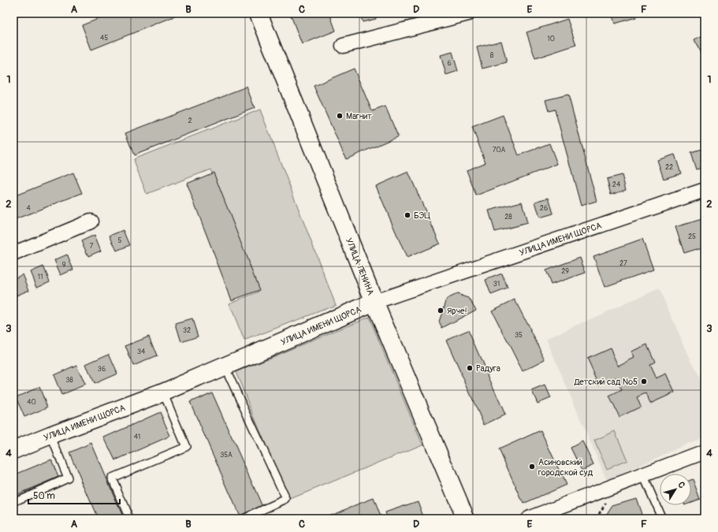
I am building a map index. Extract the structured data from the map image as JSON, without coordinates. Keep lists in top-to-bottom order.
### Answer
{
  "streets": {
    "main road": ["УЛИЦА ИМЕНИ ЩОРСА", "УЛИЦА ЛЕНИНА"]
  },
  "crossings": [
    ["УЛИЦА ИМЕНИ ЩОРСА", "УЛИЦА ЛЕНИНА"]
  ],
  "places": [
    "Магнит",
    "БЭЦ",
    "Ярче!",
    "Радуга",
    "Детский сад №5",
    "Асиновский городской суд"
  ],
  "house_numbers": [
    "45",
    "10",
    "8",
    "6",
    "2",
    "70А",
    "22",
    "24",
    "4",
    "26",
    "28",
    "25",
    "5",
    "7",
    "27",
    "9",
    "29",
    "11",
    "31",
    "32",
    "35",
    "34",
    "36",
    "38",
    "40",
    "41",
    "35А"
  ],
  "scale_bar": "50 m",
  "north": "top right",
  "grid": {
    "columns": [
      "A",
      "B",
      "C",
      "D",
      "E",
      "F"
    ],
    "rows": [
      "1",
      "2",
      "3",
      "4"
    ]
  }
}
